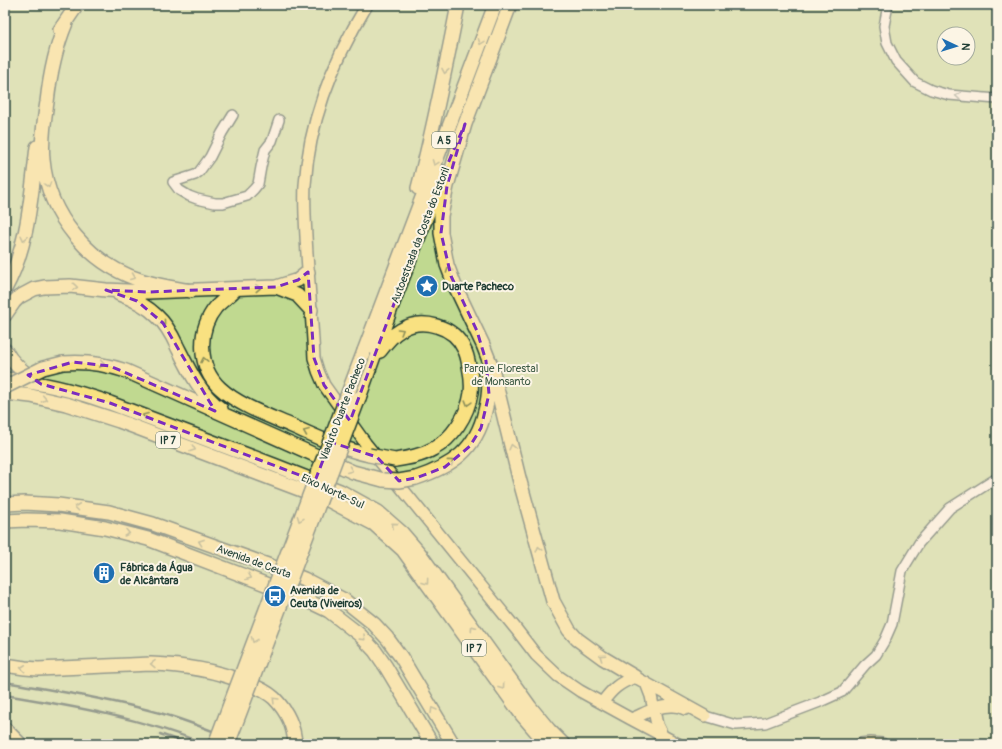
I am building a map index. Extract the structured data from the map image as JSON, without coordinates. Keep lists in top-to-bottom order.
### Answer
{
  "streets": {
    "highway": [
      "A 5",
      "Autoestrada da Costa do Estoril",
      "Viaduto Duarte Pacheco",
      "IP 7",
      "Eixo Norte-Sul",
      "Avenida de Ceuta"
    ]
  },
  "crossings": [
    ["Autoestrada da Costa do Estoril", "Viaduto Duarte Pacheco"]
  ],
  "parks": ["Parque Florestal de Monsanto"],
  "places": {
    "place": ["Duarte Pacheco"],
    "building": ["Fábrica da Água de Alcântara"],
    "bus stop": ["Avenida de Ceuta (Viveiros)"]
  },
  "north": "right"
}
